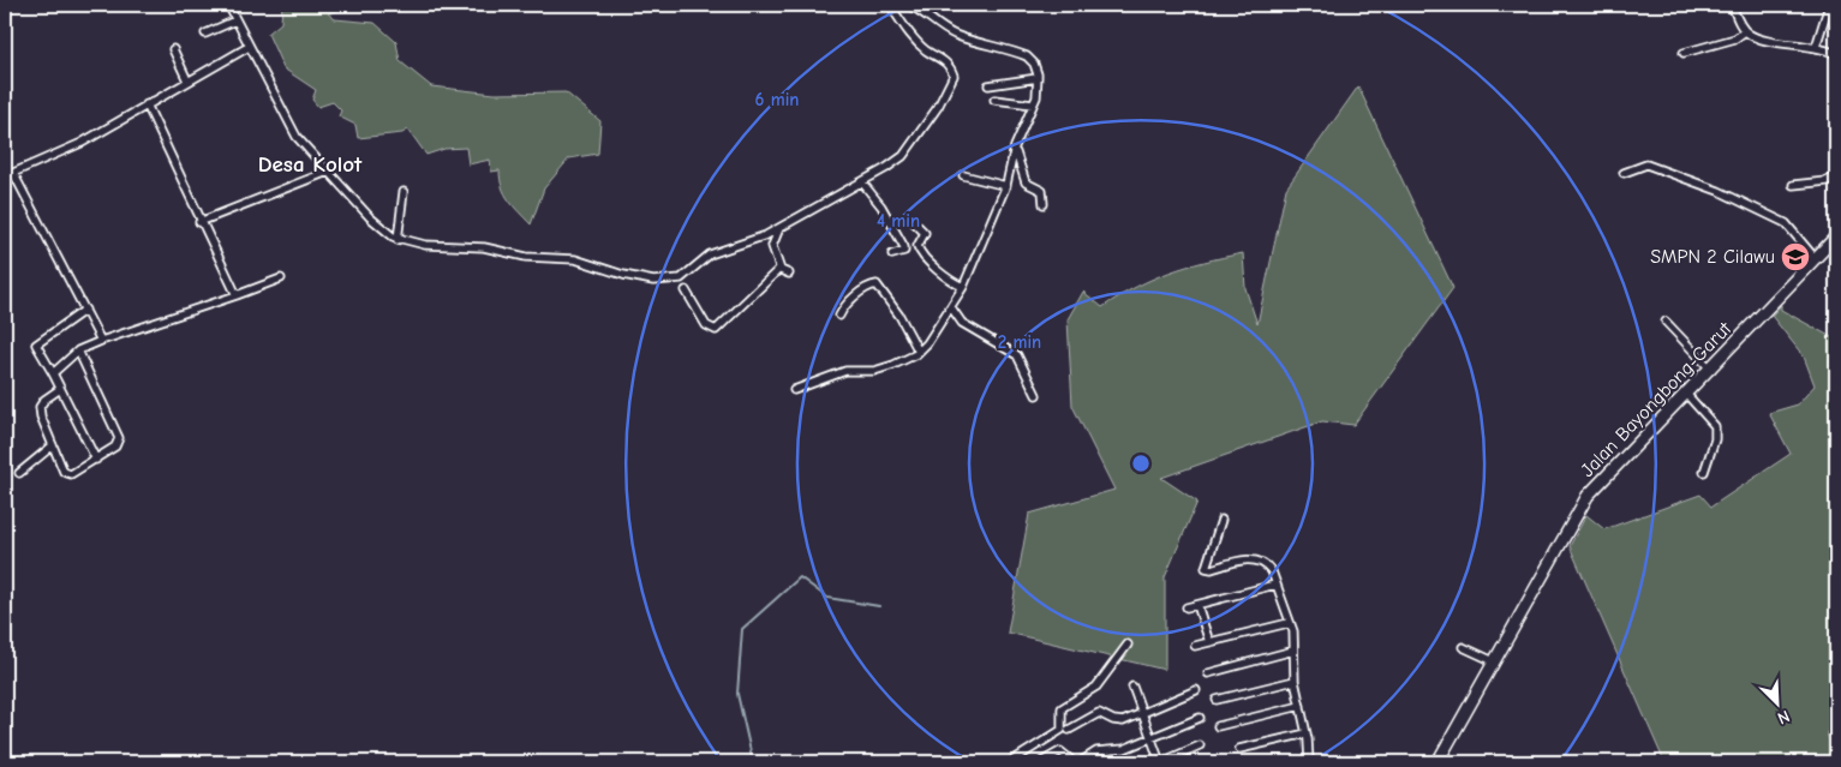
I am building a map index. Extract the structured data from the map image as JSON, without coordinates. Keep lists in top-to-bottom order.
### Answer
{
  "streets": {
    "main road": ["Jalan Bayongbong-Garut"]
  },
  "districts": ["Desa Kolot"],
  "places": {
    "school or university": ["SMPN 2 Cilawu"]
  },
  "north": "bottom right",
  "rings": ["6 min", "4 min", "2 min"]
}
